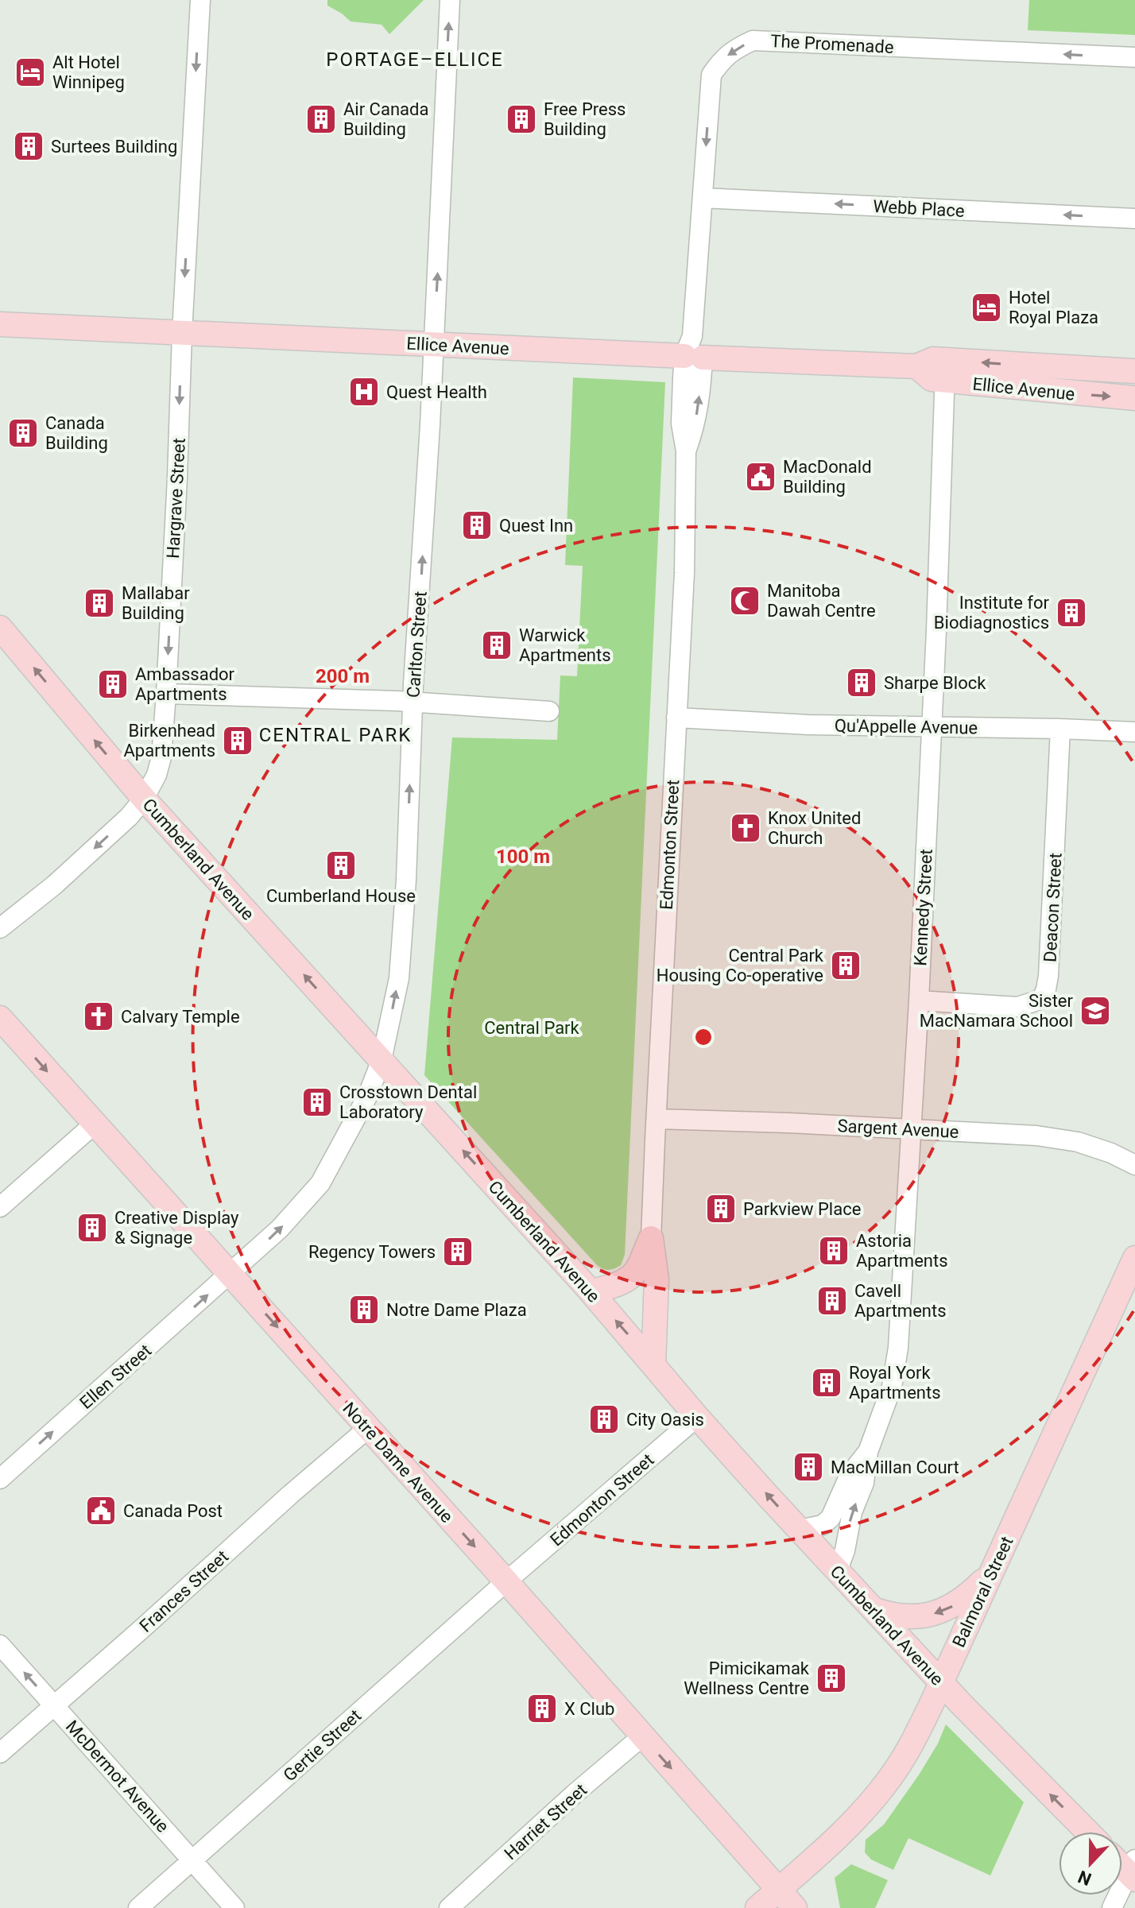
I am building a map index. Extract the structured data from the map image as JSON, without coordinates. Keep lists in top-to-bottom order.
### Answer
{
  "streets": {
    "main road": [
      "Ellice Avenue",
      "Cumberland Avenue",
      "Notre Dame Avenue",
      "Balmoral Street"
    ],
    "street": [
      "The Promenade",
      "Webb Place",
      "Hargrave Street",
      "Carlton Street",
      "Qu'Appelle Avenue",
      "Edmonton Street",
      "Kennedy Street",
      "Deacon Street",
      "Sargent Avenue",
      "Ellen Street",
      "Frances Street",
      "Gertie Street",
      "McDermot Avenue",
      "Harriet Street"
    ]
  },
  "crossings": [
    ["The Promenade", "Webb Place"],
    ["The Promenade", "Ellice Avenue"],
    ["The Promenade", "Edmonton Street"],
    ["Ellice Avenue", "Hargrave Street"],
    ["Ellice Avenue", "Carlton Street"],
    ["Ellice Avenue", "Edmonton Street"],
    ["Ellice Avenue", "Kennedy Street"],
    ["Hargrave Street", "Cumberland Avenue"],
    ["Carlton Street", "Cumberland Avenue"],
    ["Carlton Street", "Ellen Street"],
    ["Carlton Street", "Notre Dame Avenue"],
    ["Qu'Appelle Avenue", "Edmonton Street"],
    ["Qu'Appelle Avenue", "Kennedy Street"],
    ["Qu'Appelle Avenue", "Deacon Street"],
    ["Edmonton Street", "Cumberland Avenue"],
    ["Edmonton Street", "Sargent Avenue"],
    ["Edmonton Street", "Notre Dame Avenue"],
    ["Edmonton Street", "Gertie Street"],
    ["Cumberland Avenue", "Kennedy Street"],
    ["Cumberland Avenue", "Balmoral Street"],
    ["Kennedy Street", "Deacon Street"],
    ["Kennedy Street", "Sargent Avenue"],
    ["Ellen Street", "Notre Dame Avenue"],
    ["Notre Dame Avenue", "Frances Street"],
    ["Notre Dame Avenue", "Balmoral Street"],
    ["Notre Dame Avenue", "Gertie Street"],
    ["Notre Dame Avenue", "Harriet Street"],
    ["Frances Street", "McDermot Avenue"],
    ["Gertie Street", "McDermot Avenue"]
  ],
  "one_way": [
    "The Promenade",
    "Webb Place",
    "Hargrave Street",
    "Carlton Street",
    "Cumberland Avenue",
    "Ellen Street",
    "Notre Dame Avenue"
  ],
  "districts": ["PORTAGE–ELLICE", "CENTRAL PARK"],
  "parks": ["Central Park"],
  "places": {
    "hotel": ["Alt Hotel Winnipeg", "Hotel Royal Plaza"],
    "building": [
      "Air Canada Building",
      "Free Press Building",
      "Surtees Building",
      "Canada Building",
      "Quest Inn",
      "Mallabar Building",
      "Institute for Biodiagnostics",
      "Warwick Apartments",
      "Sharpe Block",
      "Ambassador Apartments",
      "Birkenhead Apartments",
      "Cumberland House",
      "Central Park Housing Co-operative",
      "Crosstown Dental Laboratory",
      "Parkview Place",
      "Creative Display & Signage",
      "Astoria Apartments",
      "Regency Towers",
      "Cavell Apartments",
      "Notre Dame Plaza",
      "Royal York Apartments",
      "City Oasis",
      "MacMillan Court",
      "Pimicikamak Wellness Centre",
      "X Club"
    ],
    "hospital": ["Quest Health"],
    "public building": ["MacDonald Building", "Canada Post"],
    "mosque": ["Manitoba Dawah Centre"],
    "church": ["Knox United Church", "Calvary Temple"],
    "school or university": ["Sister MacNamara School"]
  },
  "north": "bottom",
  "rings": ["200 m", "100 m"]
}
